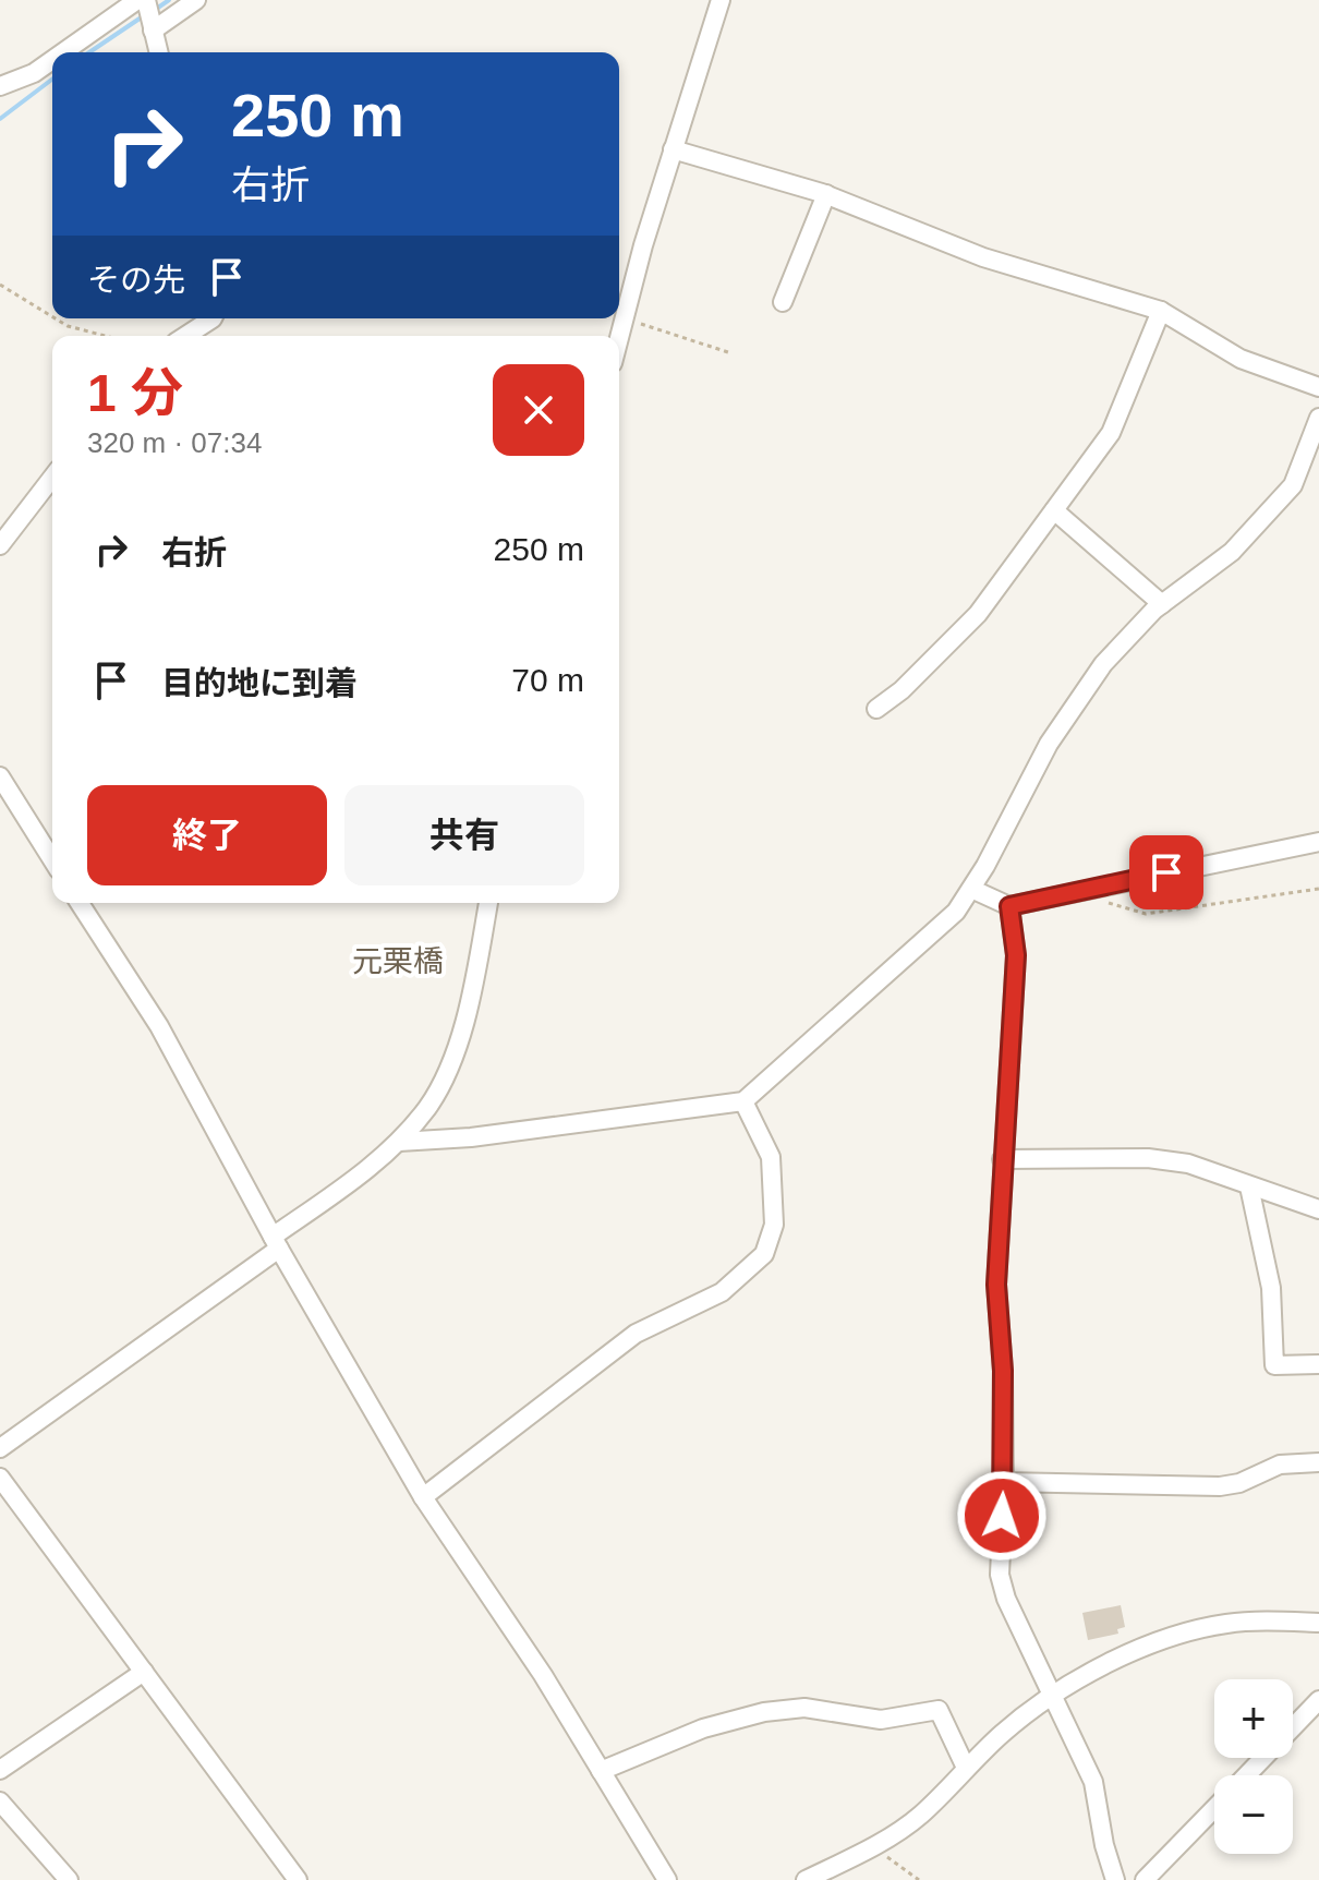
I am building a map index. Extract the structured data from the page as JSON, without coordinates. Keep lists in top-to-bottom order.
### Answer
{
  "districts": ["元栗橋"],
  "page": {
    "turn": ["250 m", "右折"],
    "then": "その先",
    "heading": ["1 分", "320 m · 07:34"],
    "list": [
      {
        "name": "右折",
        "value": "250 m"
      },
      {
        "name": "目的地に到着",
        "value": "70 m"
      }
    ],
    "buttons": ["終了", "共有"],
    "map_buttons": ["+", "−"]
  }
}
